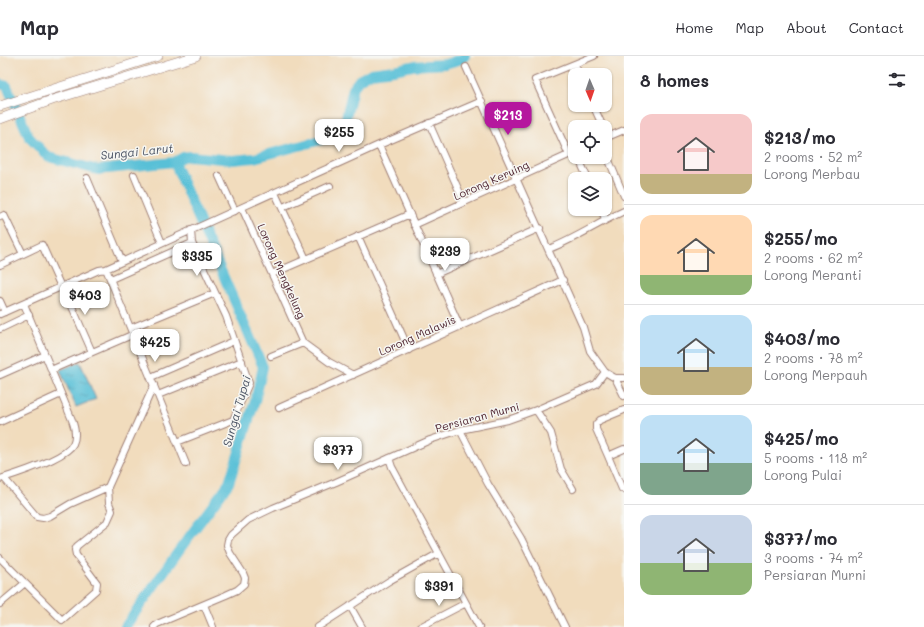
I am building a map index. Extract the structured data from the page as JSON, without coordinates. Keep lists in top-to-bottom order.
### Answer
{
  "streets": {
    "street": [
      "Lorong Keruing",
      "Lorong Mengkelung",
      "Lorong Malawis",
      "Persiaran Murni"
    ]
  },
  "water": ["Sungai Larut", "Sungai Tupai"],
  "north": "bottom",
  "page": {
    "header": "Map",
    "nav": [
      "Home",
      "Map",
      "About",
      "Contact"
    ],
    "heading": "8 homes",
    "price": [
      "$213",
      "$255",
      "$239",
      "$335",
      "$403",
      "$425",
      "$377",
      "$391"
    ],
    "list": [
      {
        "name": "$213/mo",
        "note": "2 rooms · 52 m² · Lorong Merbau"
      },
      {
        "name": "$255/mo",
        "note": "2 rooms · 62 m² · Lorong Meranti"
      },
      {
        "name": "$403/mo",
        "note": "2 rooms · 78 m² · Lorong Merpauh"
      },
      {
        "name": "$425/mo",
        "note": "5 rooms · 118 m² · Lorong Pulai"
      },
      {
        "name": "$377/mo",
        "note": "3 rooms · 74 m² · Persiaran Murni"
      }
    ]
  }
}
